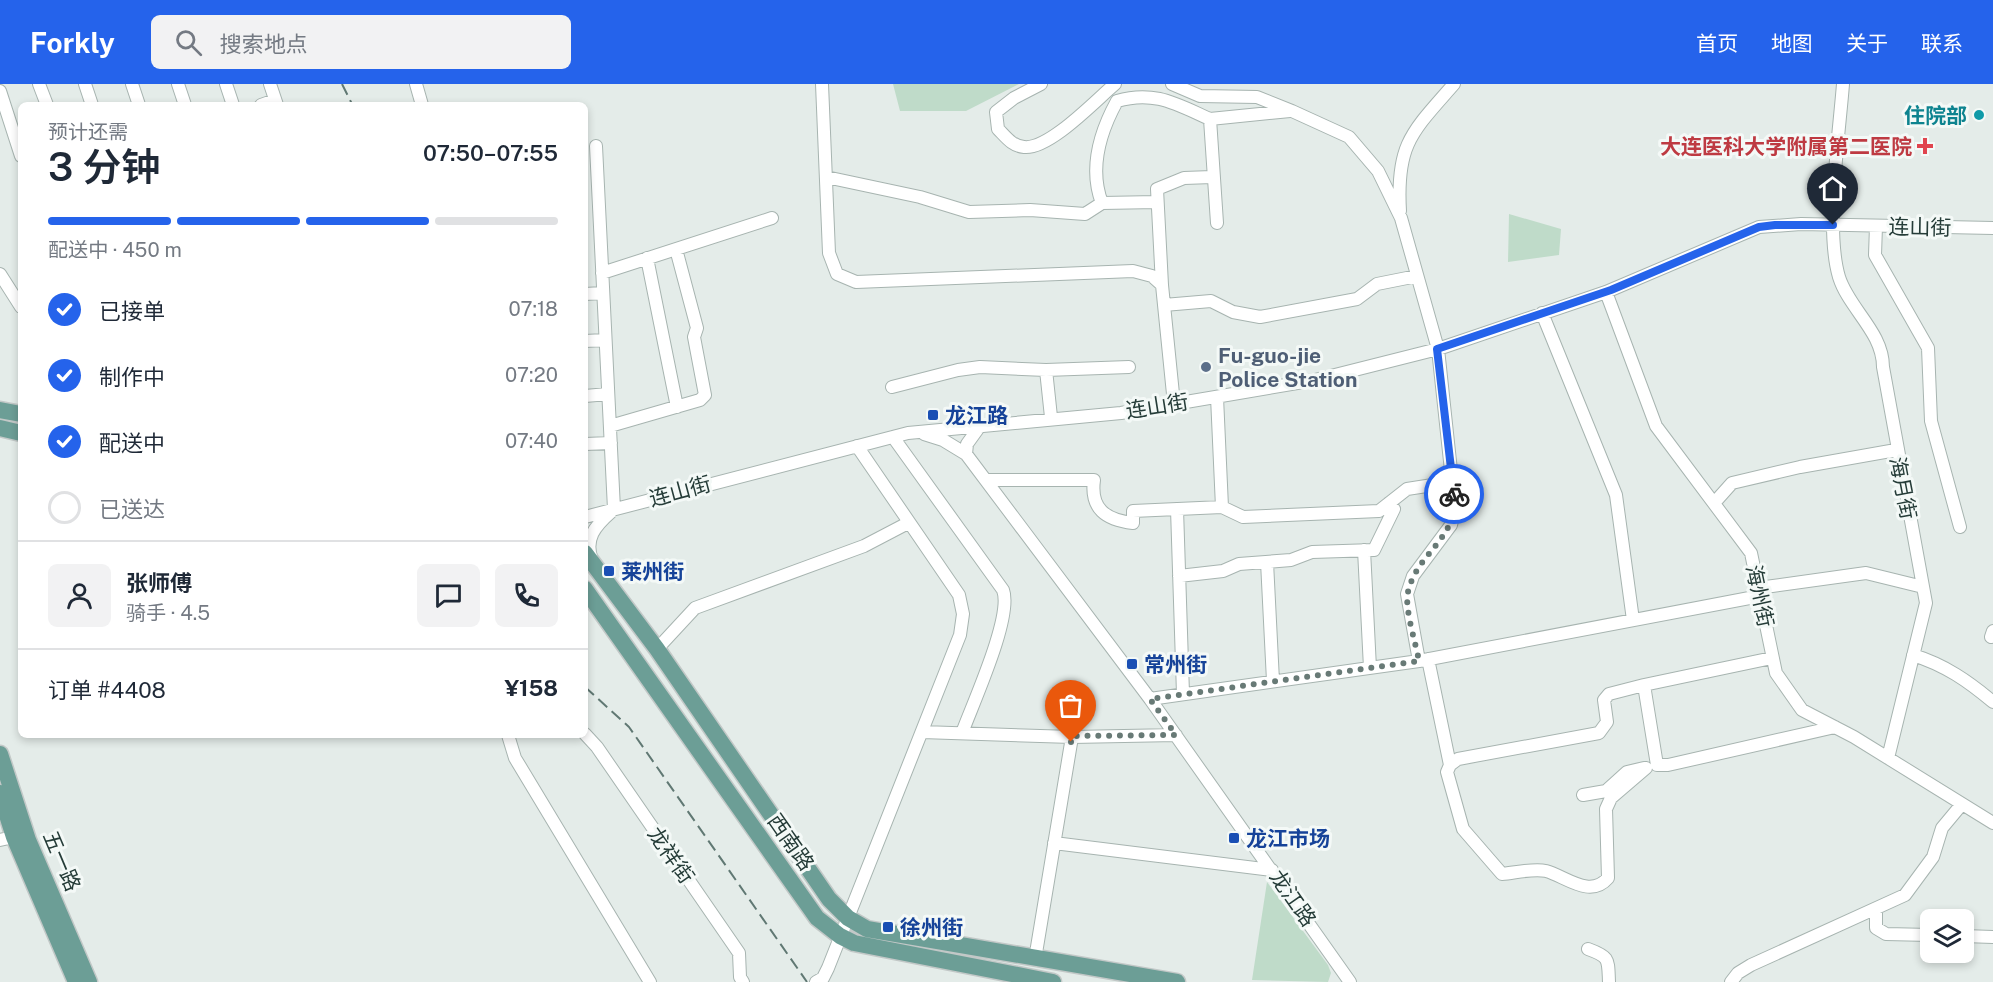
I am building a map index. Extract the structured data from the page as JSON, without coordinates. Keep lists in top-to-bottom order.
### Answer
{
  "streets": {
    "main road": ["西南路", "五一路"],
    "street": [
      "连山街",
      "海月街",
      "海州街",
      "龙祥街",
      "龙江路"
    ]
  },
  "crossings": [
    ["连山街", "海月街"],
    ["连山街", "海州街"],
    ["连山街", "龙江路"],
    ["海月街", "海州街"]
  ],
  "places": {
    "other": ["住院部", "Fu-guo-jie Police Station"],
    "health": ["大连医科大学附属第二医院"],
    "transit": [
      "龙江路",
      "莱州街",
      "常州街",
      "龙江市场",
      "徐州街"
    ]
  },
  "page": {
    "header": "Forkly",
    "search": "搜索地点",
    "nav": [
      "首页",
      "地图",
      "关于",
      "联系"
    ],
    "heading": ["3 分钟", "预计还需", "07:50–07:55"],
    "panel": [
      "张师傅",
      "骑手 · 4.5",
      "订单 #4408",
      "¥158"
    ],
    "bar": "配送中 · 450 m",
    "list": [
      ["已接单", "07:18"],
      ["制作中", "07:20"],
      ["配送中", "07:40"],
      "已送达"
    ]
  }
}
